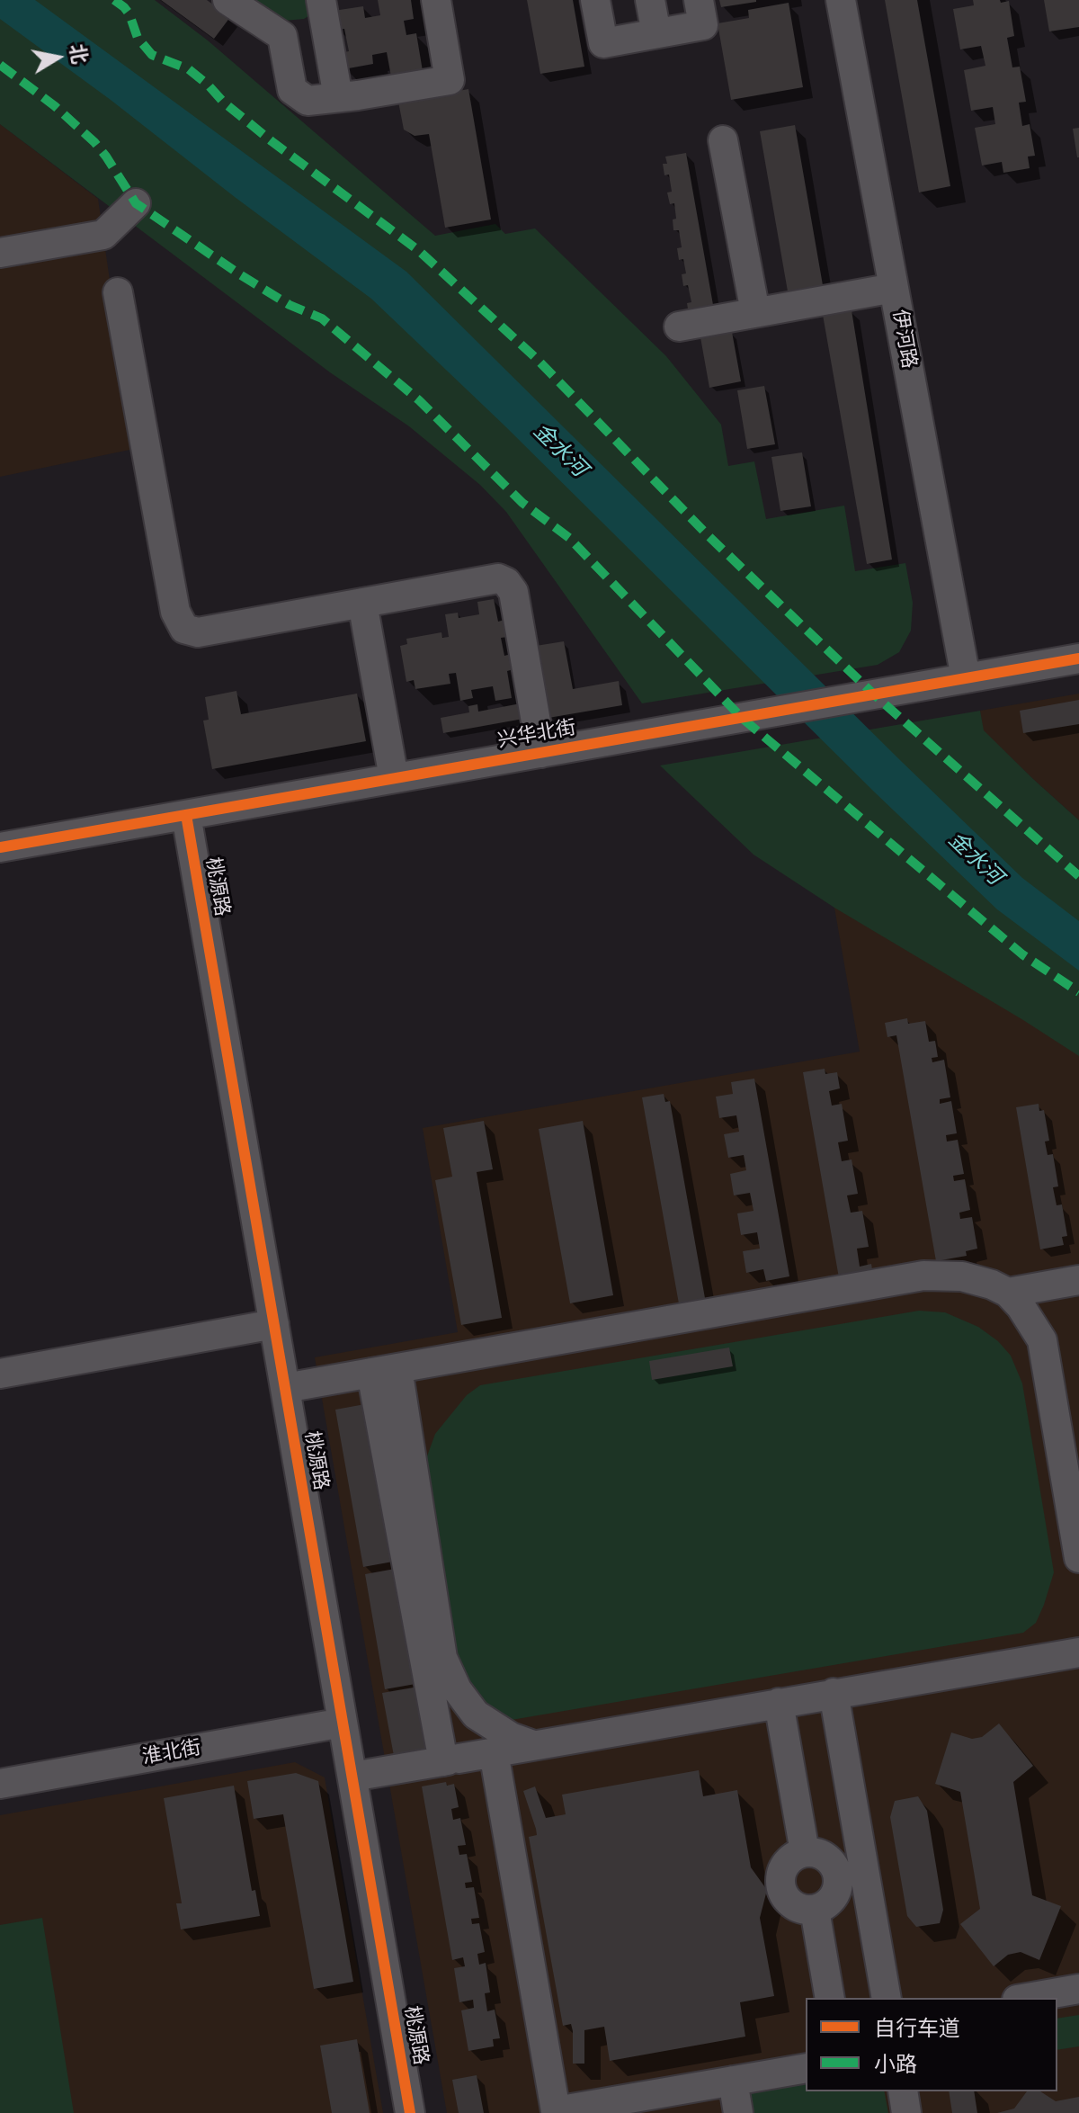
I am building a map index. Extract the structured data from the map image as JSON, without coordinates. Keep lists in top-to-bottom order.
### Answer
{
  "streets": {
    "street": [
      "伊河路",
      "兴华北街",
      "桃源路",
      "淮北街"
    ]
  },
  "crossings": [
    ["伊河路", "兴华北街"],
    ["兴华北街", "桃源路"],
    ["桃源路", "淮北街"]
  ],
  "water": ["金水河"],
  "legend": ["自行车道", "小路"],
  "north": "right"
}
